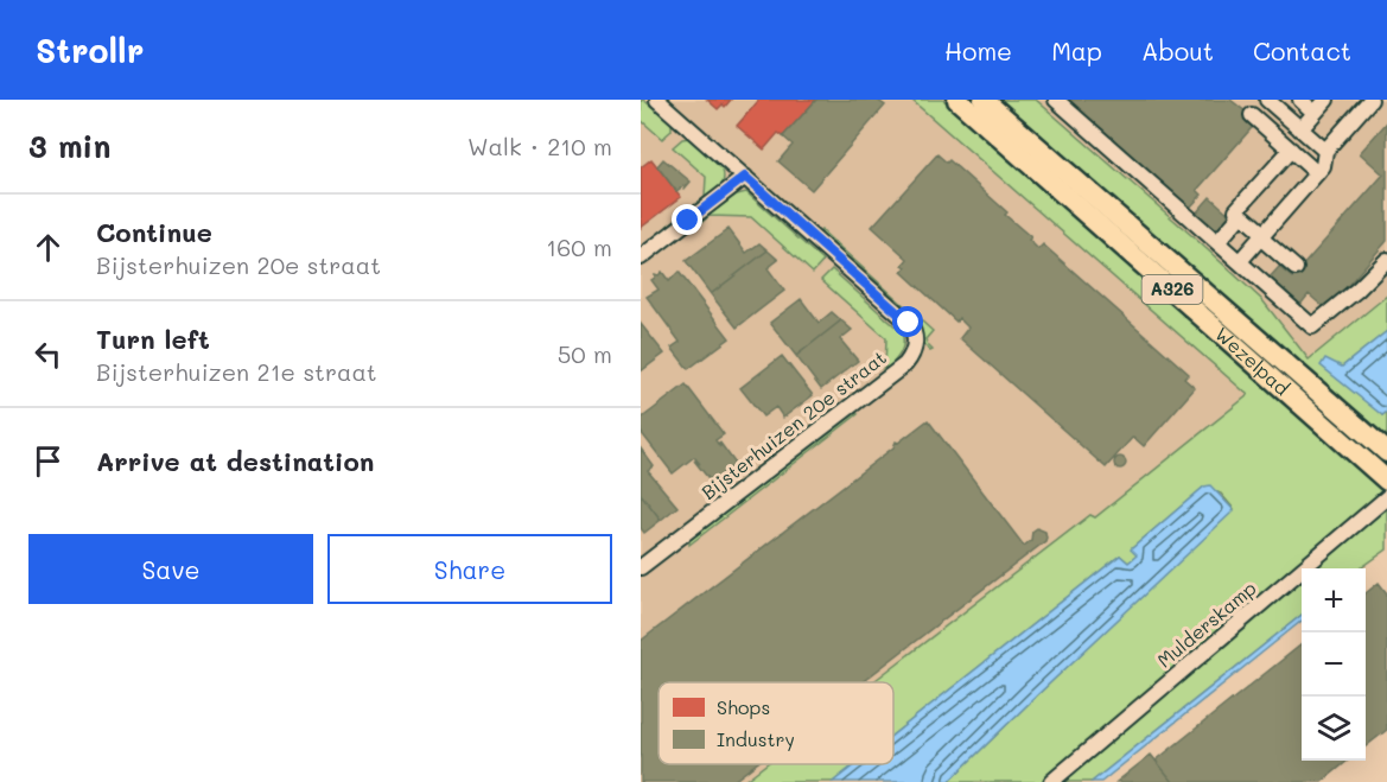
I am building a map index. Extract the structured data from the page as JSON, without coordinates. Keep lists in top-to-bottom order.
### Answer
{
  "streets": {
    "highway": ["A326", "Wezelpad"],
    "street": ["Bijsterhuizen 20e straat", "Mulderskamp"]
  },
  "legend": ["Shops", "Industry"],
  "page": {
    "header": "Strollr",
    "nav": [
      "Home",
      "Map",
      "About",
      "Contact"
    ],
    "heading": ["3 min", "Walk · 210 m"],
    "list": [
      ["Continue", "Bijsterhuizen 20e straat", "160 m"],
      ["Turn left", "Bijsterhuizen 21e straat", "50 m"],
      "Arrive at destination"
    ],
    "buttons": ["Save", "Share"],
    "map_buttons": ["+", "−"]
  }
}
